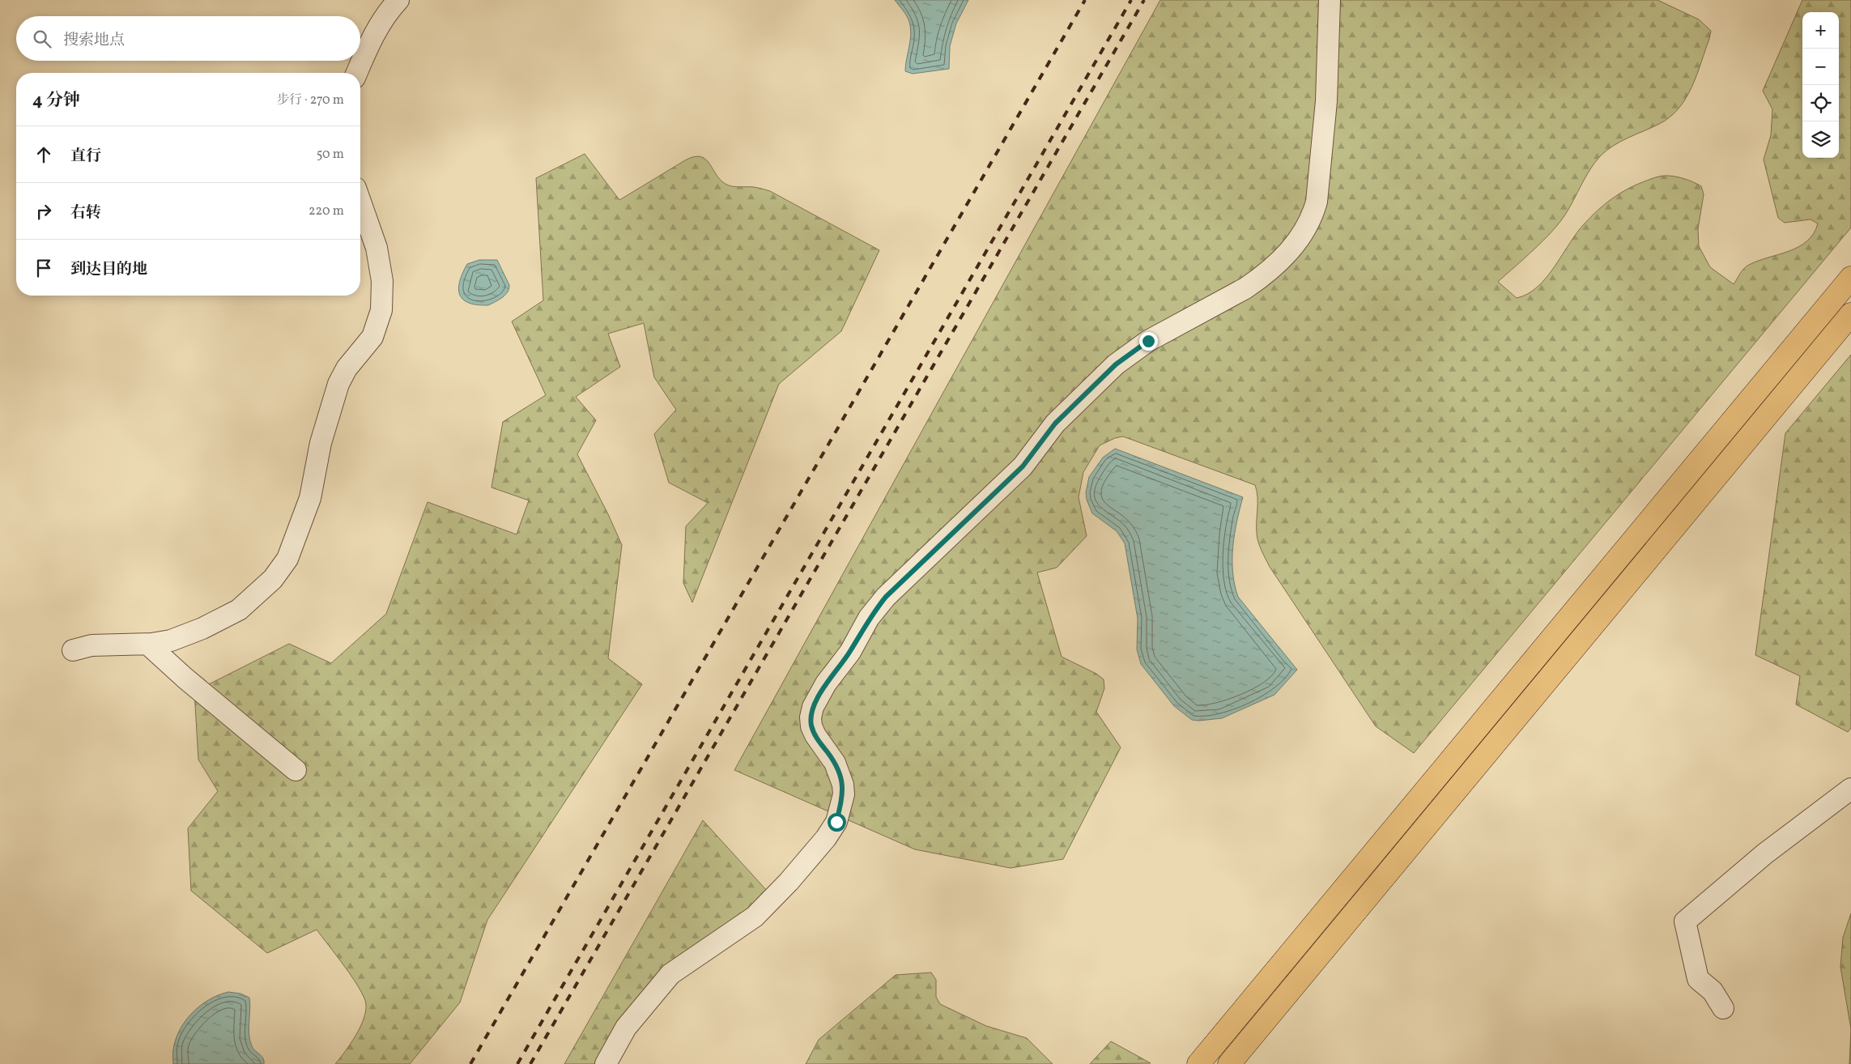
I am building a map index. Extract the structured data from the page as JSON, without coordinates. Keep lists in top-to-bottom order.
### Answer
{
  "page": {
    "map_buttons": ["+", "−"],
    "search": "搜索地点",
    "heading": ["4 分钟", "步行 · 270 m"],
    "list": [
      ["直行", "50 m"],
      ["右转", "220 m"],
      "到达目的地"
    ]
  }
}
